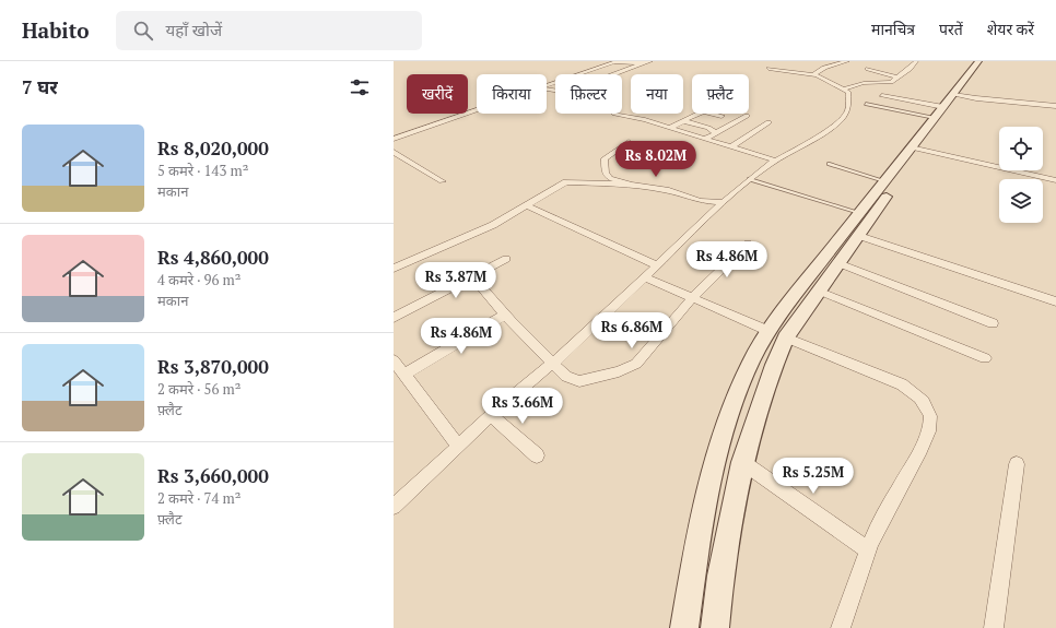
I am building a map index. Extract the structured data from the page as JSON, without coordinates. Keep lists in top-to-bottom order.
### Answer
{
  "page": {
    "header": "Habito",
    "search": "यहाँ खोजें",
    "nav": ["मानचित्र", "परतें", "शेयर करें"],
    "heading": "7 घर",
    "chip": [
      "खरीदें",
      "किराया",
      "फ़िल्टर",
      "नया",
      "फ़्लैट"
    ],
    "list": [
      {
        "name": "Rs 8,020,000",
        "note": "5 कमरे · 143 m² · मकान"
      },
      {
        "name": "Rs 4,860,000",
        "note": "4 कमरे · 96 m² · मकान"
      },
      {
        "name": "Rs 3,870,000",
        "note": "2 कमरे · 56 m² · फ़्लैट"
      },
      {
        "name": "Rs 3,660,000",
        "note": "2 कमरे · 74 m² · फ़्लैट"
      }
    ],
    "price": [
      "Rs 8.02M",
      "Rs 4.86M",
      "Rs 3.87M",
      "Rs 6.86M",
      "Rs 4.86M",
      "Rs 3.66M",
      "Rs 5.25M"
    ]
  }
}
